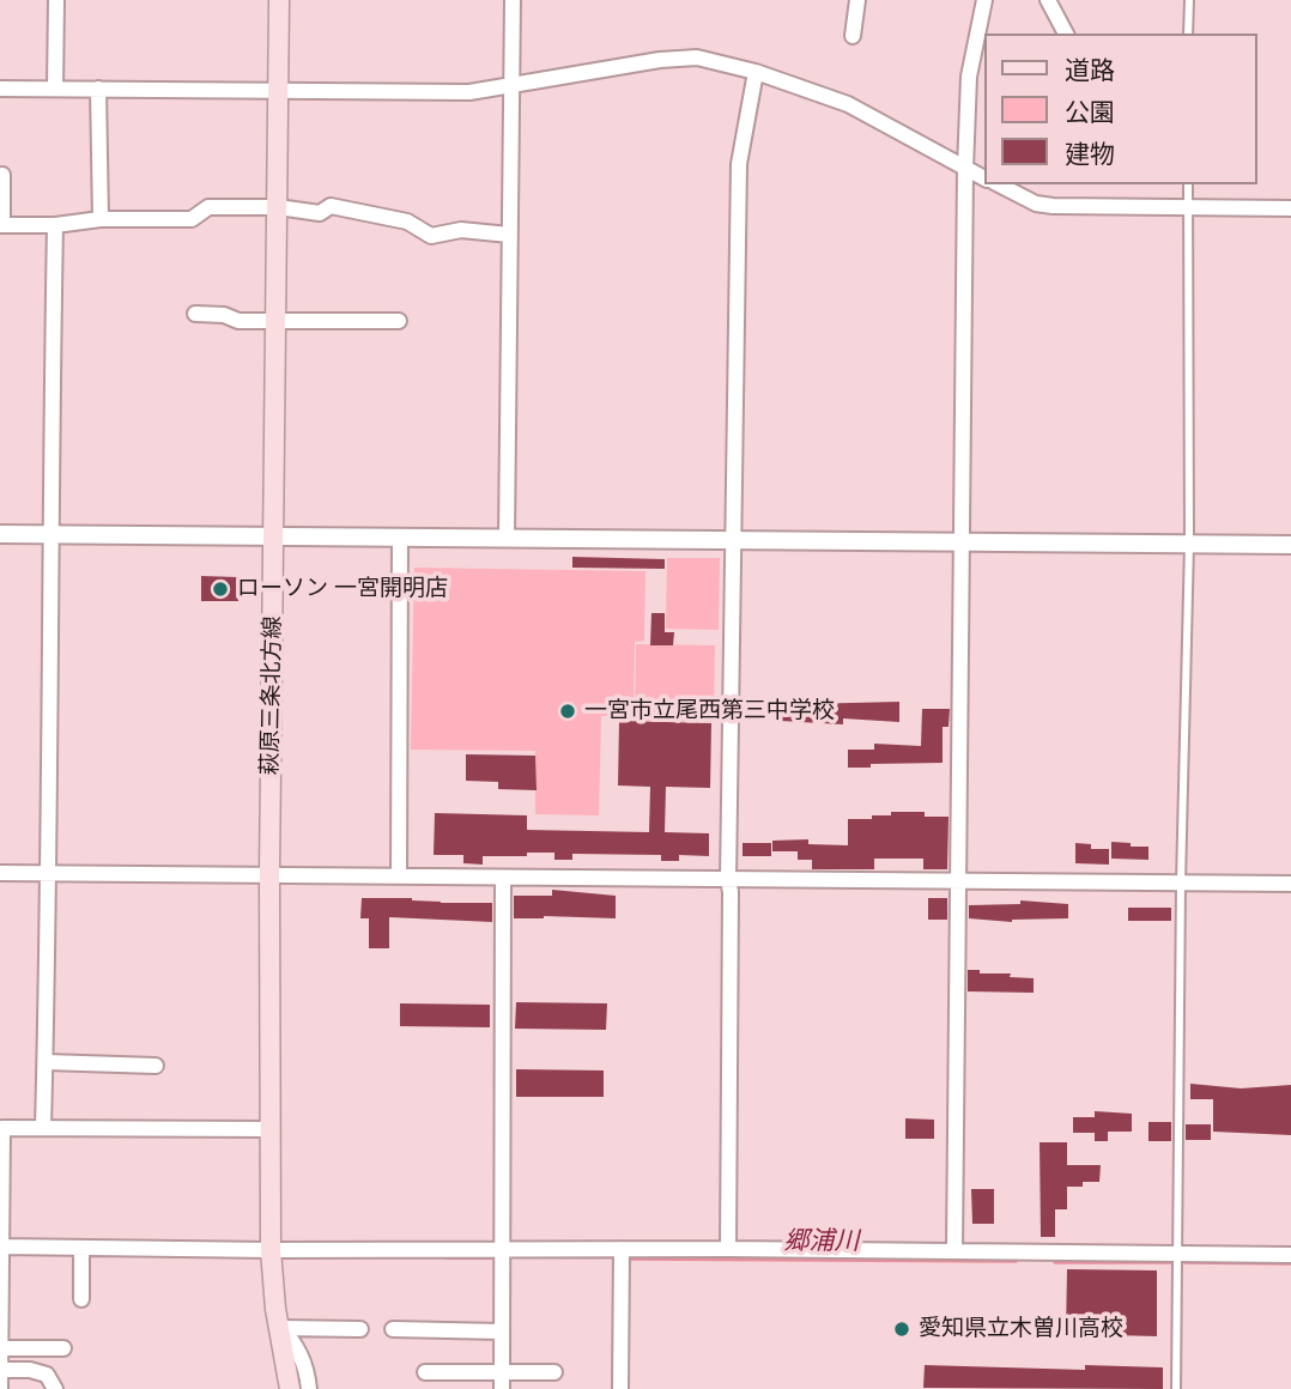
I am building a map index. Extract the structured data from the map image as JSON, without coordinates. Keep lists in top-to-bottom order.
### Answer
{
  "streets": {
    "main road": ["萩原三条北方線"]
  },
  "water": ["郷浦川"],
  "places": ["ローソン 一宮開明店", "一宮市立尾西第三中学校", "愛知県立木曽川高校"],
  "legend": ["道路", "公園", "建物"]
}
